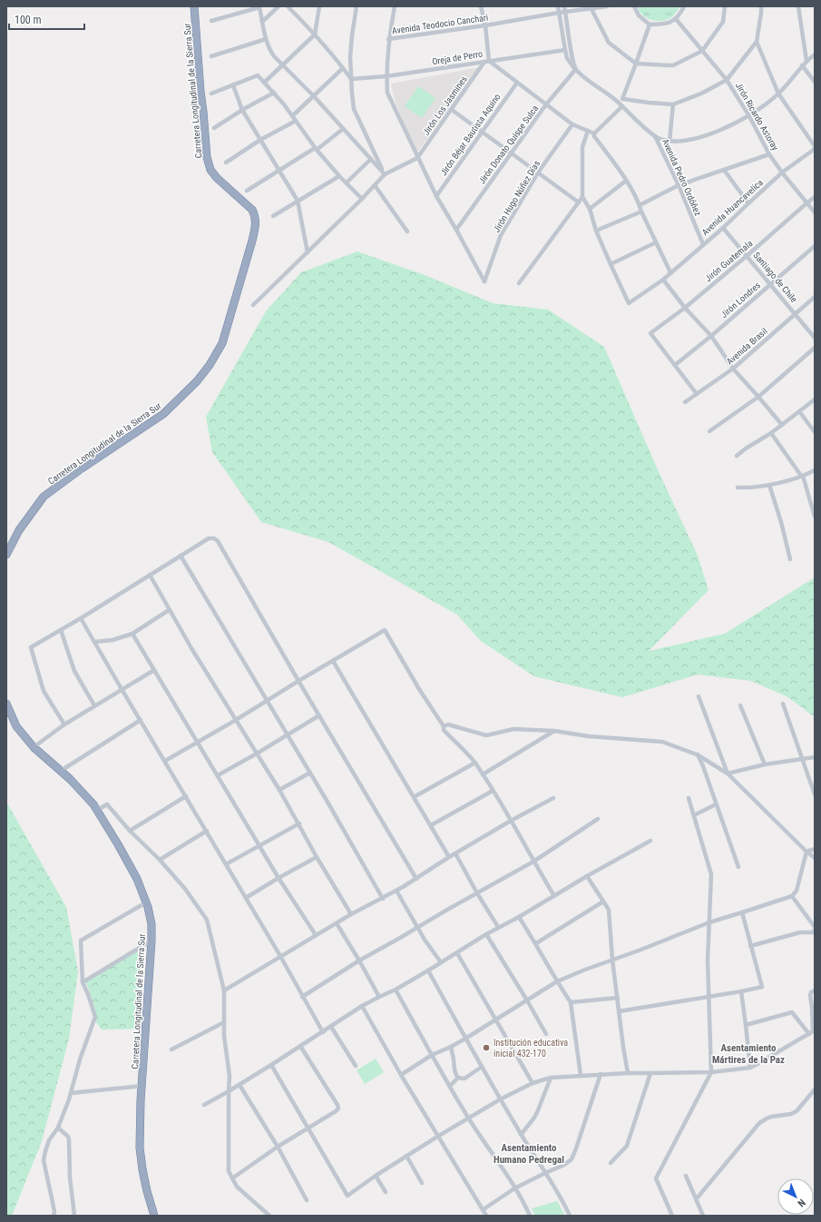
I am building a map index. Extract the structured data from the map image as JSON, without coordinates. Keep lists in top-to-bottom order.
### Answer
{
  "streets": {
    "highway": ["Carretera Longitudinal de la Sierra Sur"],
    "street": [
      "Avenida Teodocio Canchari",
      "Oreja de Perro",
      "Jirón Los Jasmines",
      "Jirón Ricardo Astoray",
      "Jirón Béjar Bautista Aquino",
      "Jirón Donato Quispe Sulca",
      "Avenida Pedro Ordóñez",
      "Jirón Hugo Núñez Días",
      "Avenida Huancavelica",
      "Jirón Guatemala",
      "Santiago de Chile",
      "Jirón Londres",
      "Avenida Brasil"
    ]
  },
  "crossings": [
    ["Oreja de Perro", "Jirón Los Jasmines"],
    ["Jirón Ricardo Astoray", "Avenida Huancavelica"],
    ["Jirón Ricardo Astoray", "Jirón Guatemala"],
    ["Jirón Donato Quispe Sulca", "Jirón Hugo Núñez Días"],
    ["Avenida Pedro Ordóñez", "Avenida Huancavelica"],
    ["Avenida Huancavelica", "Santiago de Chile"],
    ["Jirón Guatemala", "Santiago de Chile"],
    ["Jirón Guatemala", "Jirón Londres"],
    ["Santiago de Chile", "Jirón Londres"],
    ["Santiago de Chile", "Avenida Brasil"]
  ],
  "districts": ["Asentamiento Mártires de la Paz", "Asentamiento Humano Pedregal"],
  "places": ["Institución educativa inicial 432-170"],
  "scale_bar": "100 m",
  "north": "bottom right"
}
